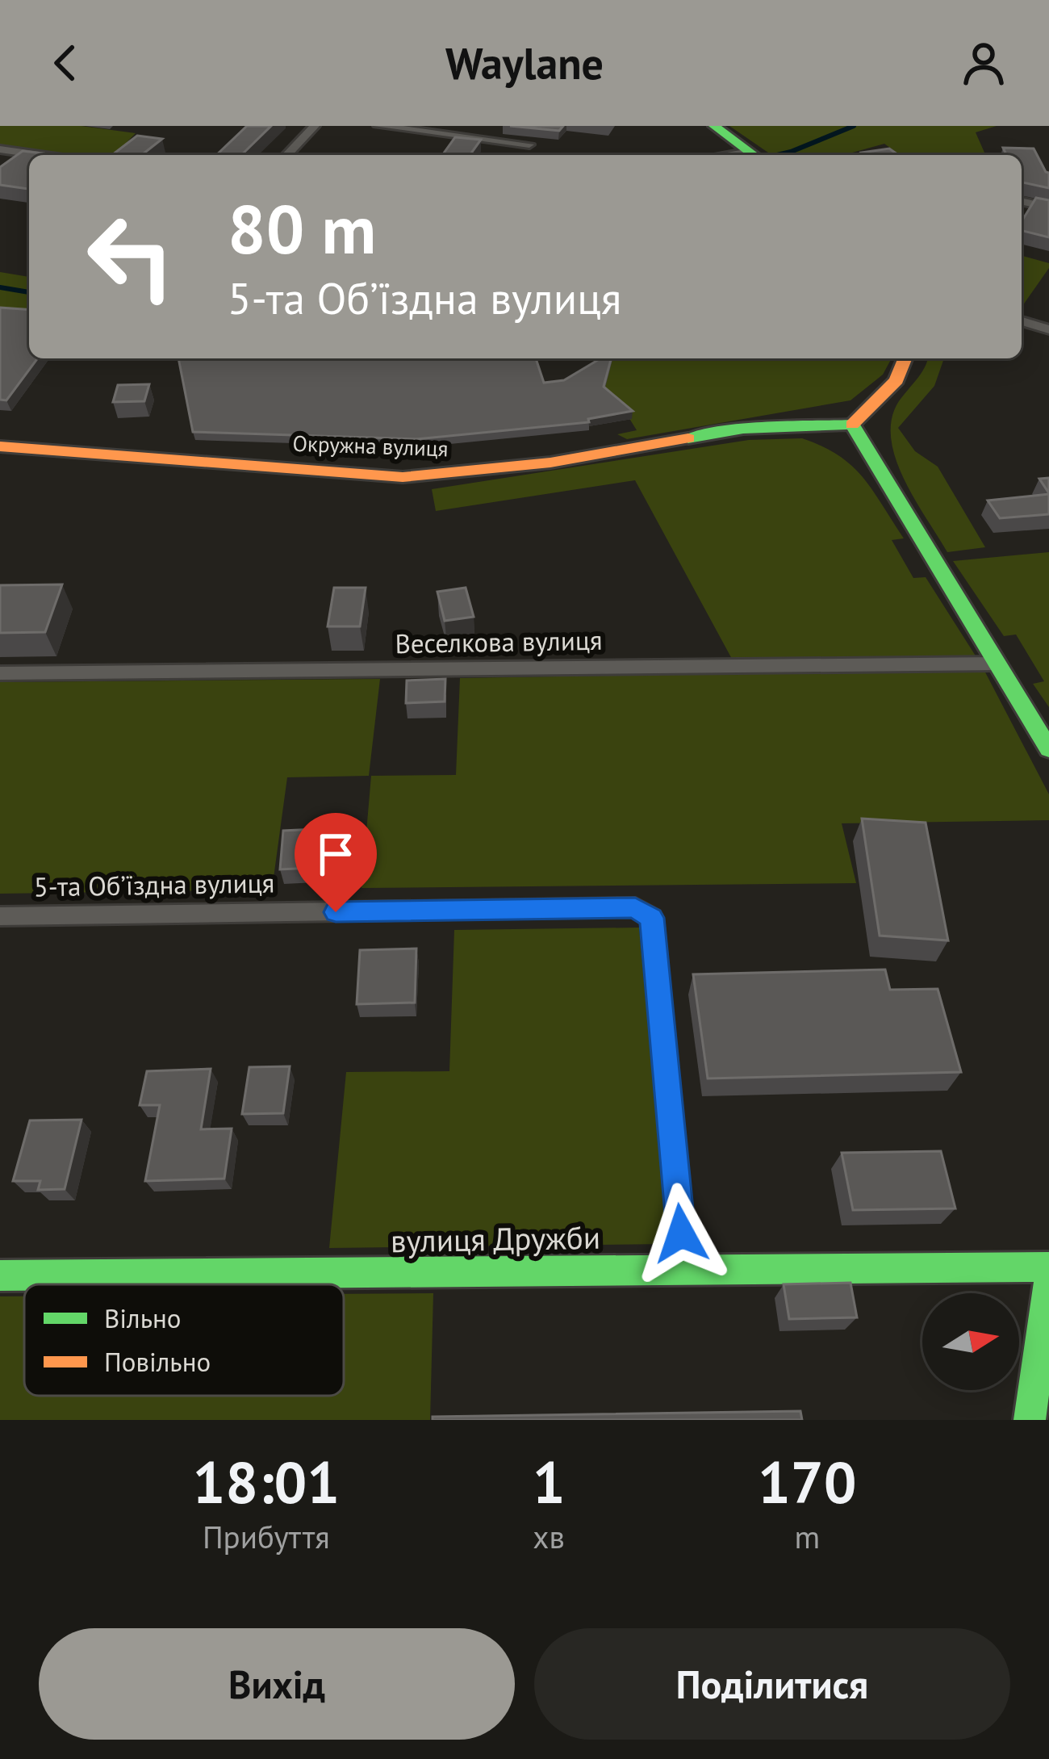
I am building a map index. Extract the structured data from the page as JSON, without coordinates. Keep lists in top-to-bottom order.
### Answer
{
  "streets": {
    "main road": ["Окружна вулиця", "вулиця Дружби"],
    "street": ["Веселкова вулиця", "5-та Обʼїздна вулиця"]
  },
  "crossings": [
    ["5-та Обʼїздна вулиця", "вулиця Дружби"]
  ],
  "legend": ["Вільно", "Повільно"],
  "north": "right",
  "page": {
    "header": "Waylane",
    "turn": ["80 m", "5-та Обʼїздна вулиця"],
    "eta": [
      "18:01",
      "Прибуття",
      "1",
      "хв",
      "170",
      "m"
    ],
    "buttons": ["Вихід", "Поділитися"]
  }
}
